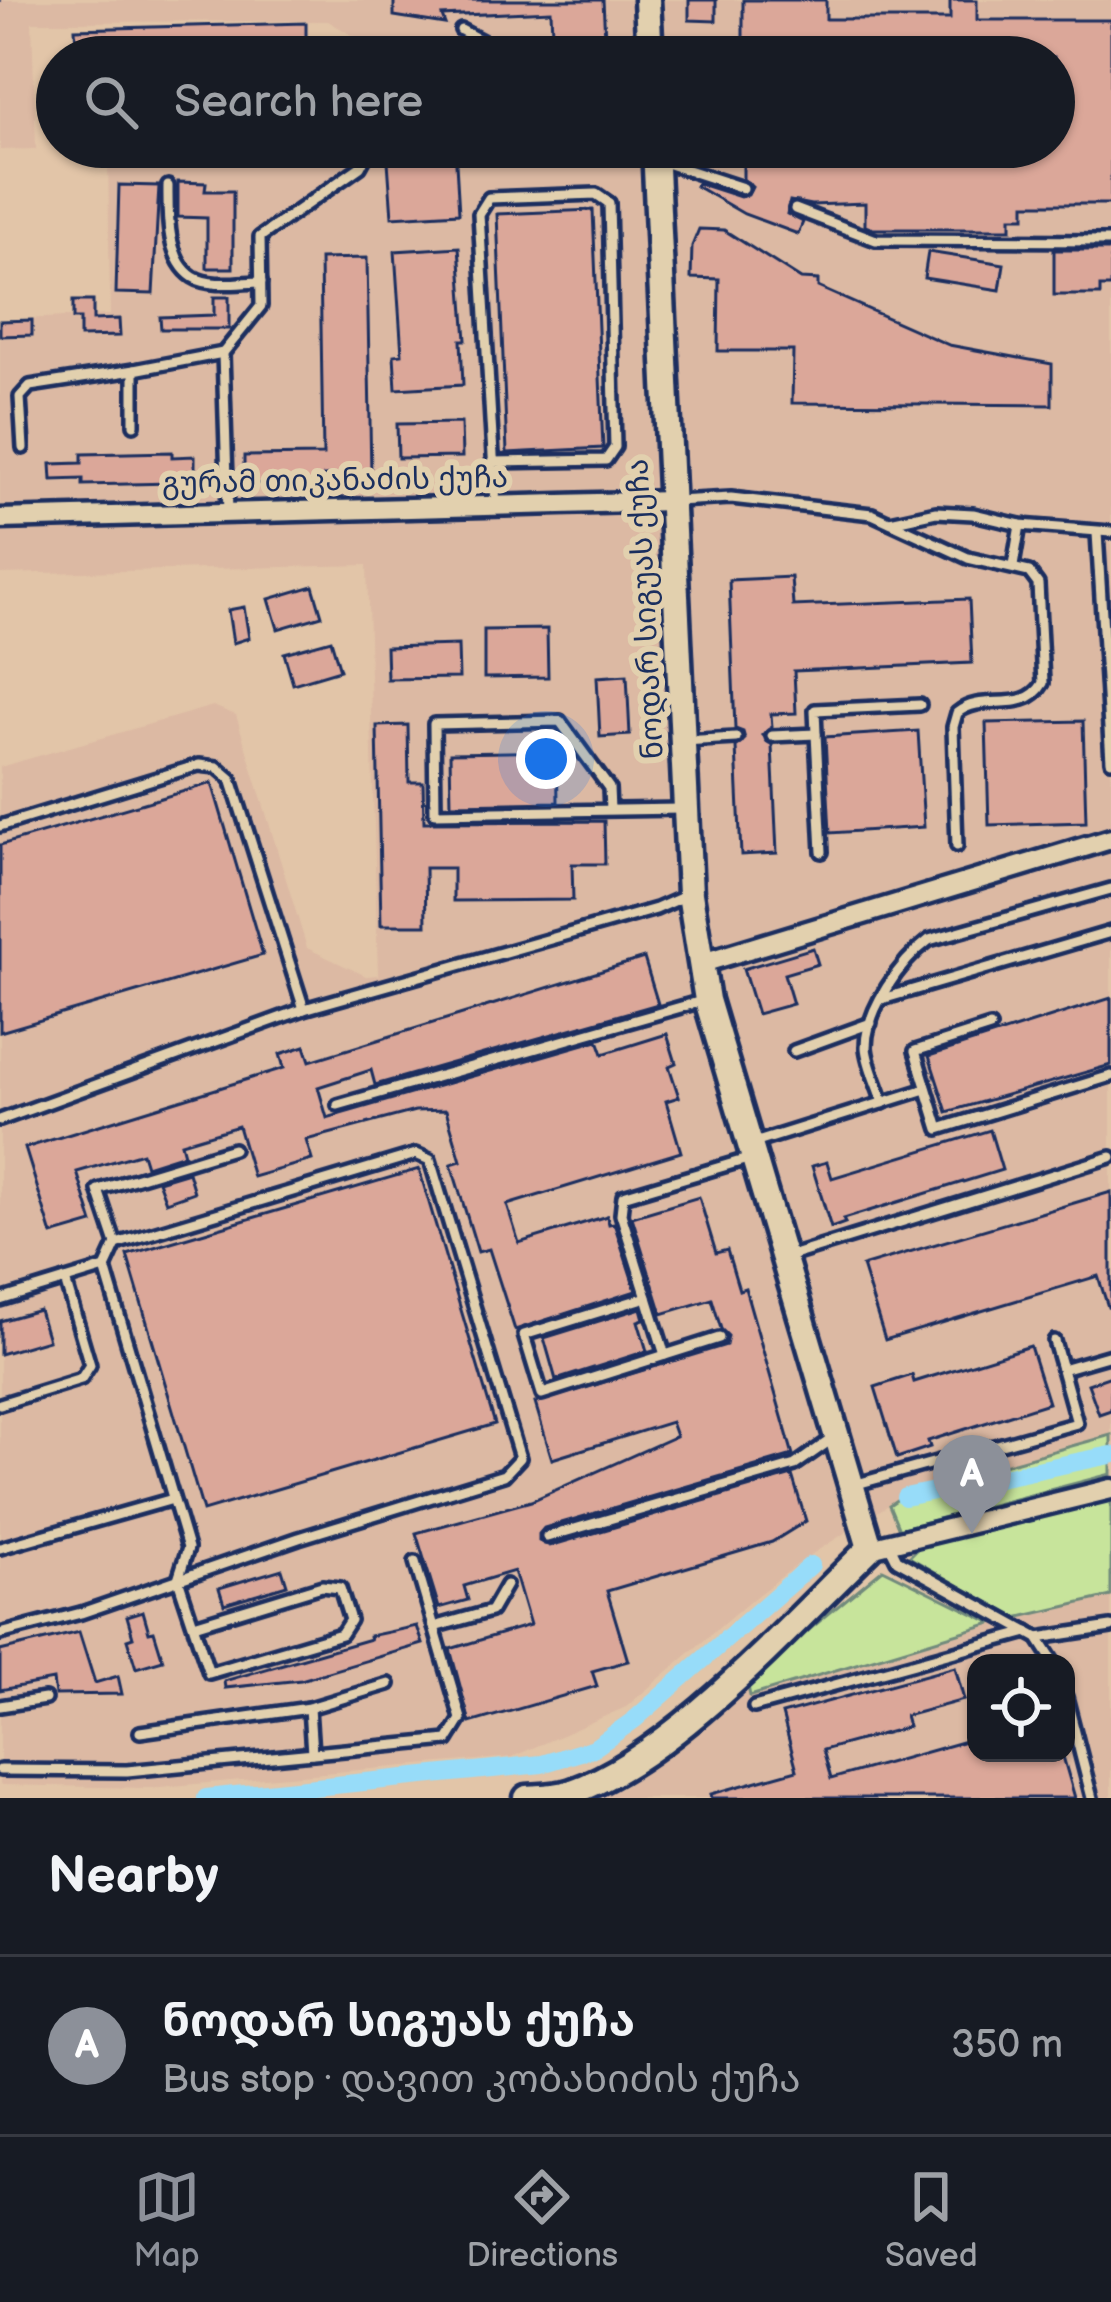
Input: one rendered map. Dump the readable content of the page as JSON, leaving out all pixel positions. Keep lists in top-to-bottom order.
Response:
{
  "streets": {
    "street": ["გურამ თიკანაძის ქუჩა", "ნოდარ სიგუას ქუჩა"]
  },
  "crossings": [
    ["გურამ თიკანაძის ქუჩა", "ნოდარ სიგუას ქუჩა"]
  ],
  "page": {
    "search": "Search here",
    "pins": "A",
    "heading": "Nearby",
    "list": [
      {
        "mark": "A",
        "name": "ნოდარ სიგუას ქუჩა",
        "note": "Bus stop · დავით კობახიძის ქუჩა",
        "value": "350 m"
      }
    ],
    "nav": ["Map", "Directions", "Saved"]
  }
}
